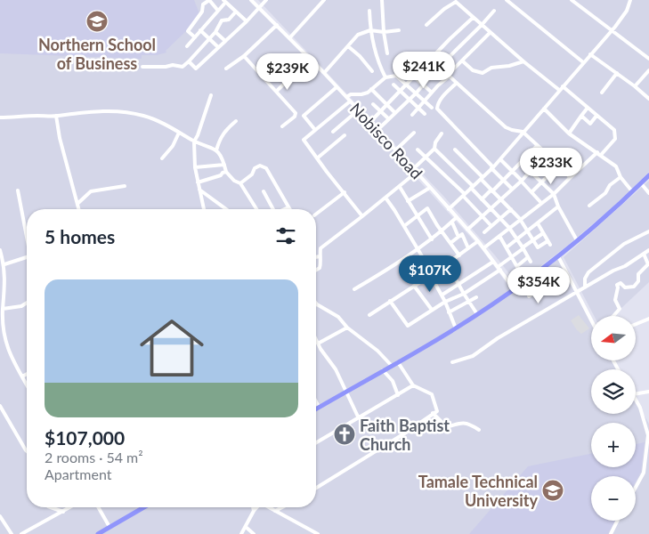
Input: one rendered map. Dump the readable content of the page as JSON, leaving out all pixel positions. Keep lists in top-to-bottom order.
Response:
{
  "streets": {
    "street": ["Nobisco Road"]
  },
  "places": {
    "school or university": ["Northern School of Business", "Tamale Technical University"],
    "church": ["Faith Baptist Church"]
  },
  "north": "left",
  "page": {
    "price": [
      "$241K",
      "$239K",
      "$233K",
      "$107K",
      "$354K"
    ],
    "heading": "5 homes",
    "list": [
      {
        "name": "$107,000",
        "note": "2 rooms · 54 m² · Apartment"
      }
    ],
    "map_buttons": ["+", "−"]
  }
}
